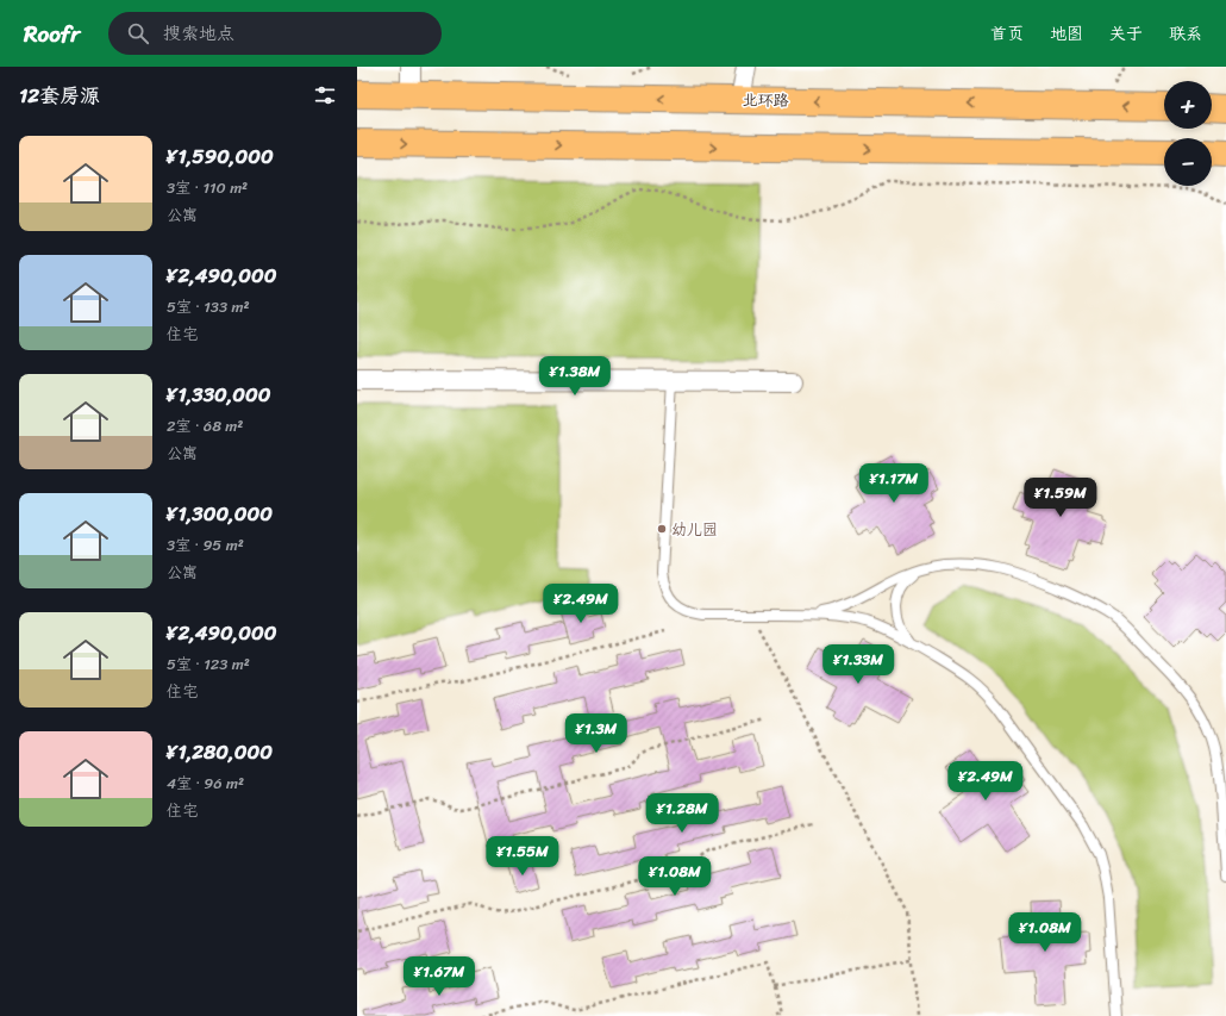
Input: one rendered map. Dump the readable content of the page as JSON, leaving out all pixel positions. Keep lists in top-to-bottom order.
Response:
{
  "streets": {
    "main road": ["北环路"]
  },
  "places": ["幼儿园"],
  "page": {
    "header": "Roofr",
    "search": "搜索地点",
    "nav": [
      "首页",
      "地图",
      "关于",
      "联系"
    ],
    "heading": "12套房源",
    "map_buttons": ["+", "−"],
    "list": [
      {
        "name": "¥1,590,000",
        "note": "3室 · 110 m² · 公寓"
      },
      {
        "name": "¥2,490,000",
        "note": "5室 · 133 m² · 住宅"
      },
      {
        "name": "¥1,330,000",
        "note": "2室 · 68 m² · 公寓"
      },
      {
        "name": "¥1,300,000",
        "note": "3室 · 95 m² · 公寓"
      },
      {
        "name": "¥2,490,000",
        "note": "5室 · 123 m² · 住宅"
      },
      {
        "name": "¥1,280,000",
        "note": "4室 · 96 m² · 住宅"
      }
    ],
    "price": [
      "¥1.38M",
      "¥1.17M",
      "¥1.59M",
      "¥2.49M",
      "¥1.33M",
      "¥1.3M",
      "¥2.49M",
      "¥1.28M",
      "¥1.55M",
      "¥1.08M",
      "¥1.08M",
      "¥1.67M"
    ]
  }
}
